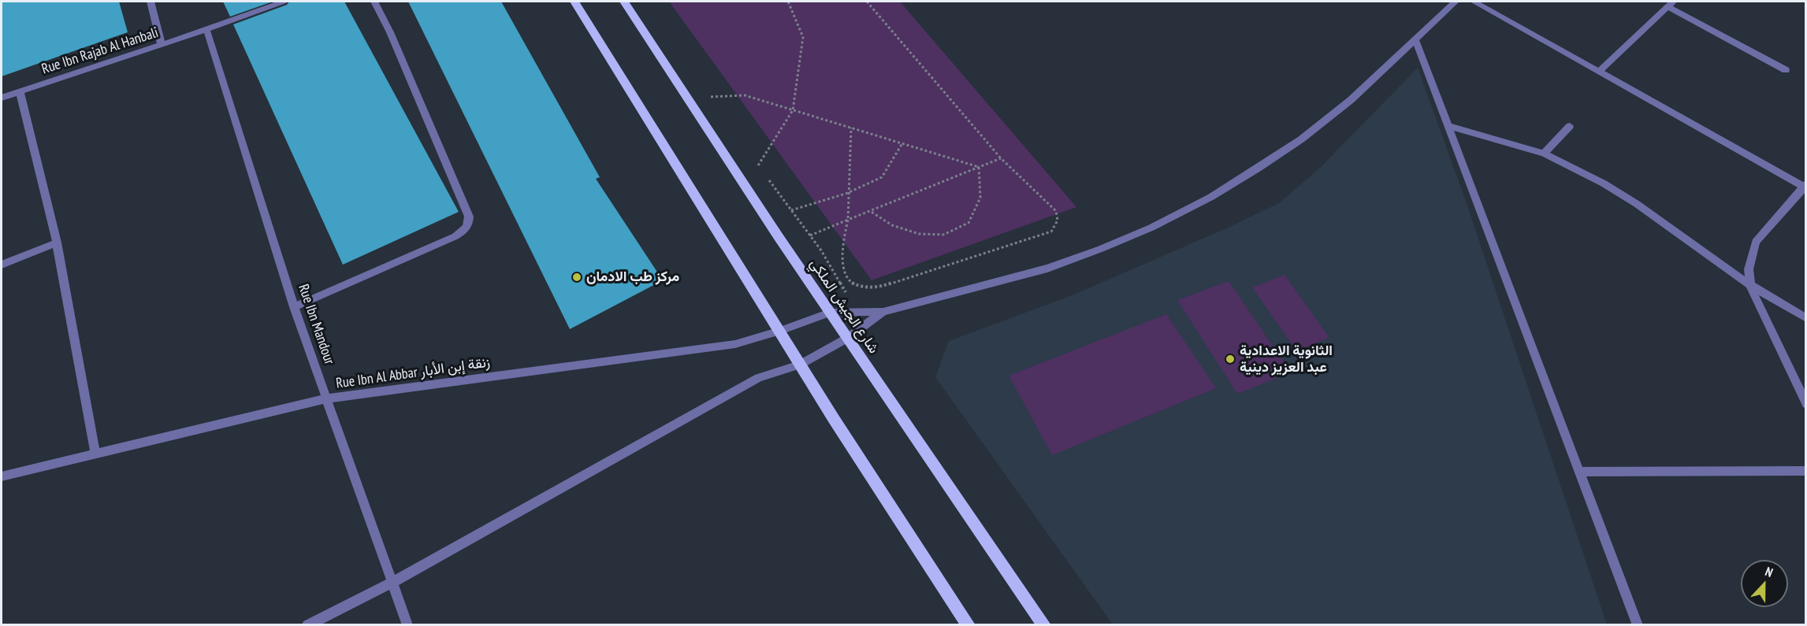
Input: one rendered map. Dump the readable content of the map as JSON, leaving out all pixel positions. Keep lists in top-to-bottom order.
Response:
{
  "streets": {
    "main road": ["شارع الجيش الملكي"],
    "street": ["Rue Ibn Rajab Al Hanbali", "Rue Ibn Mandour", "Rue Ibn Al Abbar زنقة إبن الأبار"]
  },
  "crossings": [
    ["Rue Ibn Rajab Al Hanbali", "Rue Ibn Mandour"],
    ["شارع الجيش الملكي", "Rue Ibn Al Abbar زنقة إبن الأبار"],
    ["Rue Ibn Mandour", "Rue Ibn Al Abbar زنقة إبن الأبار"]
  ],
  "places": ["مركز طب الادمان", "الثانوية الاعدادية عبد العزيز دينية"],
  "north": "top"
}
